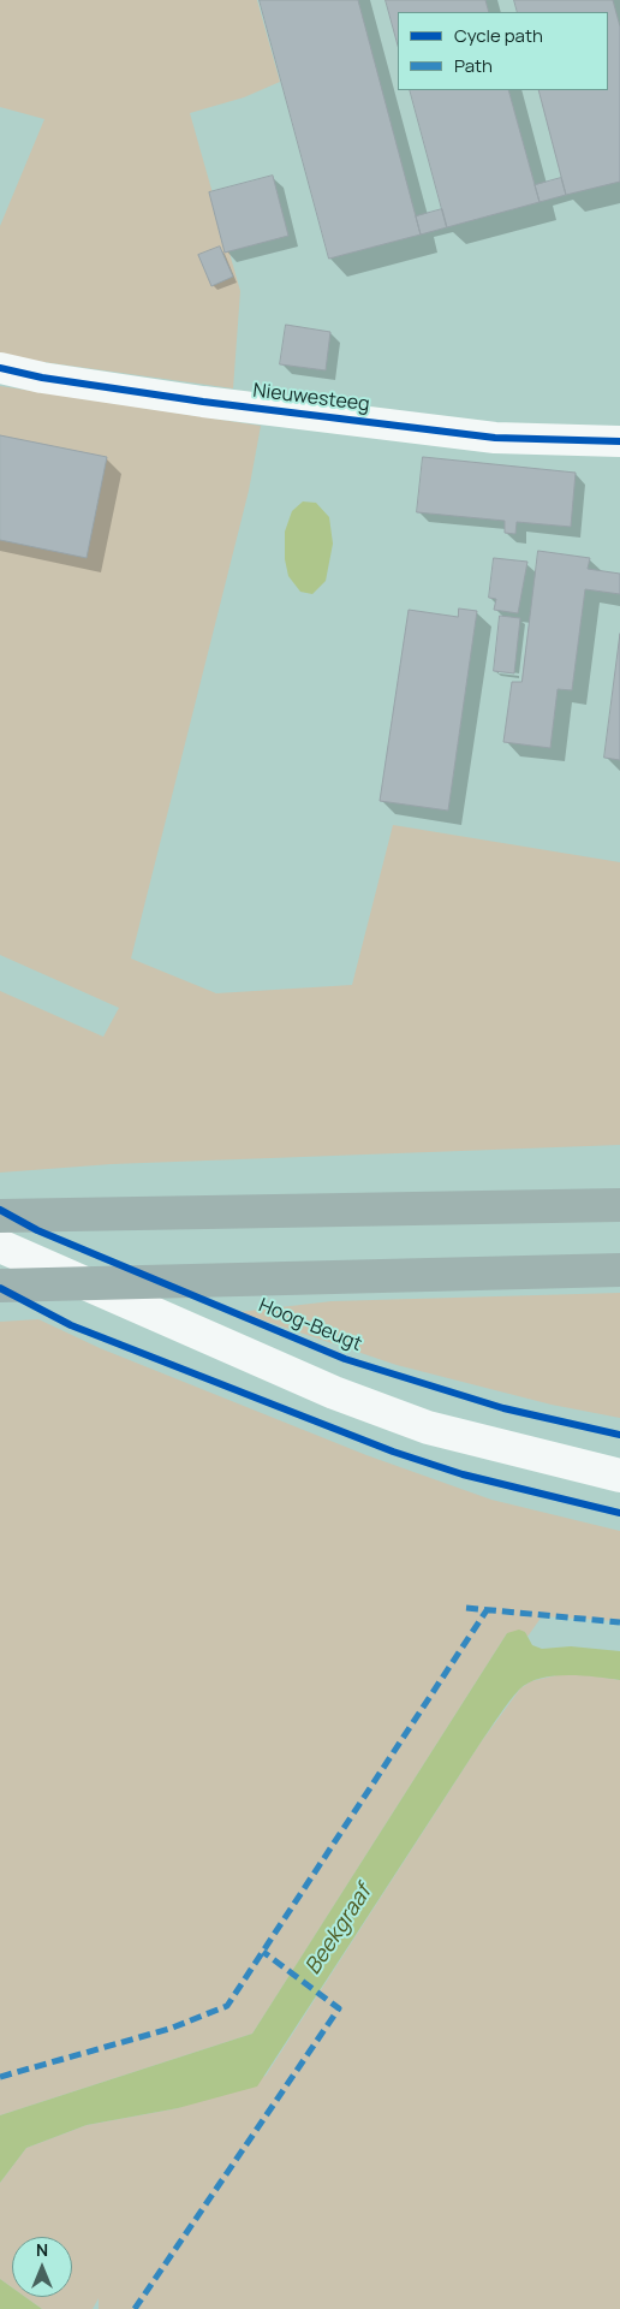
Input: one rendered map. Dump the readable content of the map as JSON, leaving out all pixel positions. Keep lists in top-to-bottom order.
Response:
{
  "streets": {
    "street": ["Nieuwesteeg"],
    "cycle path": ["Hoog-Beugt"]
  },
  "water": ["Beekgraaf"],
  "legend": ["Cycle path", "Path"],
  "north": "top"
}
